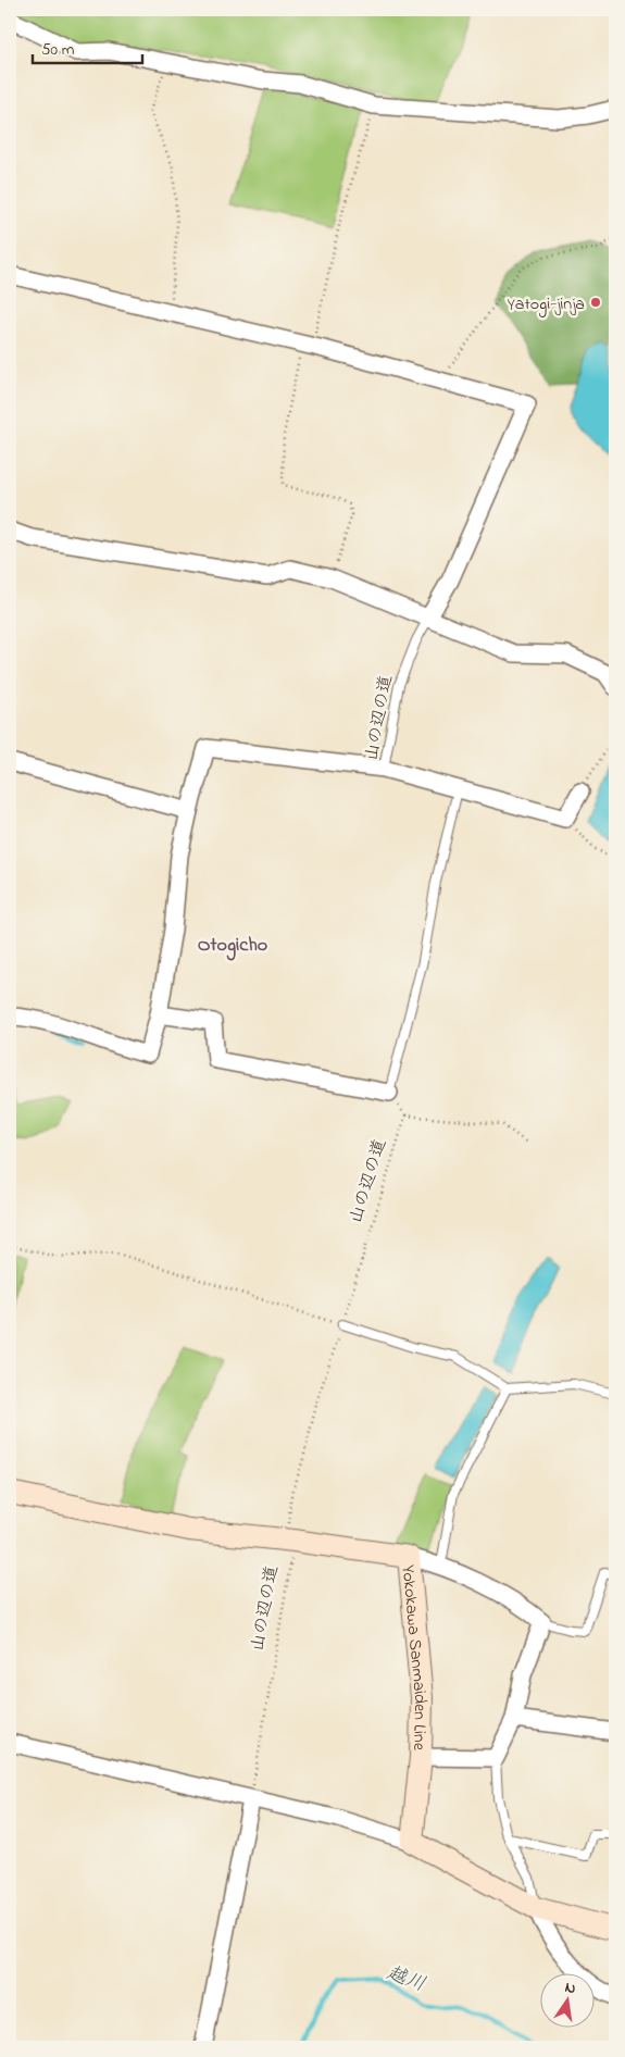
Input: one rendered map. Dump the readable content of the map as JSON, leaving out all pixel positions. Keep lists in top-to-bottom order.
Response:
{
  "streets": {
    "main road": ["Yokokawa Sanmaiden Line"],
    "street": ["山の辺の道"]
  },
  "crossings": [
    ["山の辺の道", "Yokokawa Sanmaiden Line"]
  ],
  "districts": ["Otogicho"],
  "water": ["越川"],
  "places": ["Yatogi-jinja"],
  "scale_bar": "50 m",
  "north": "top"
}
